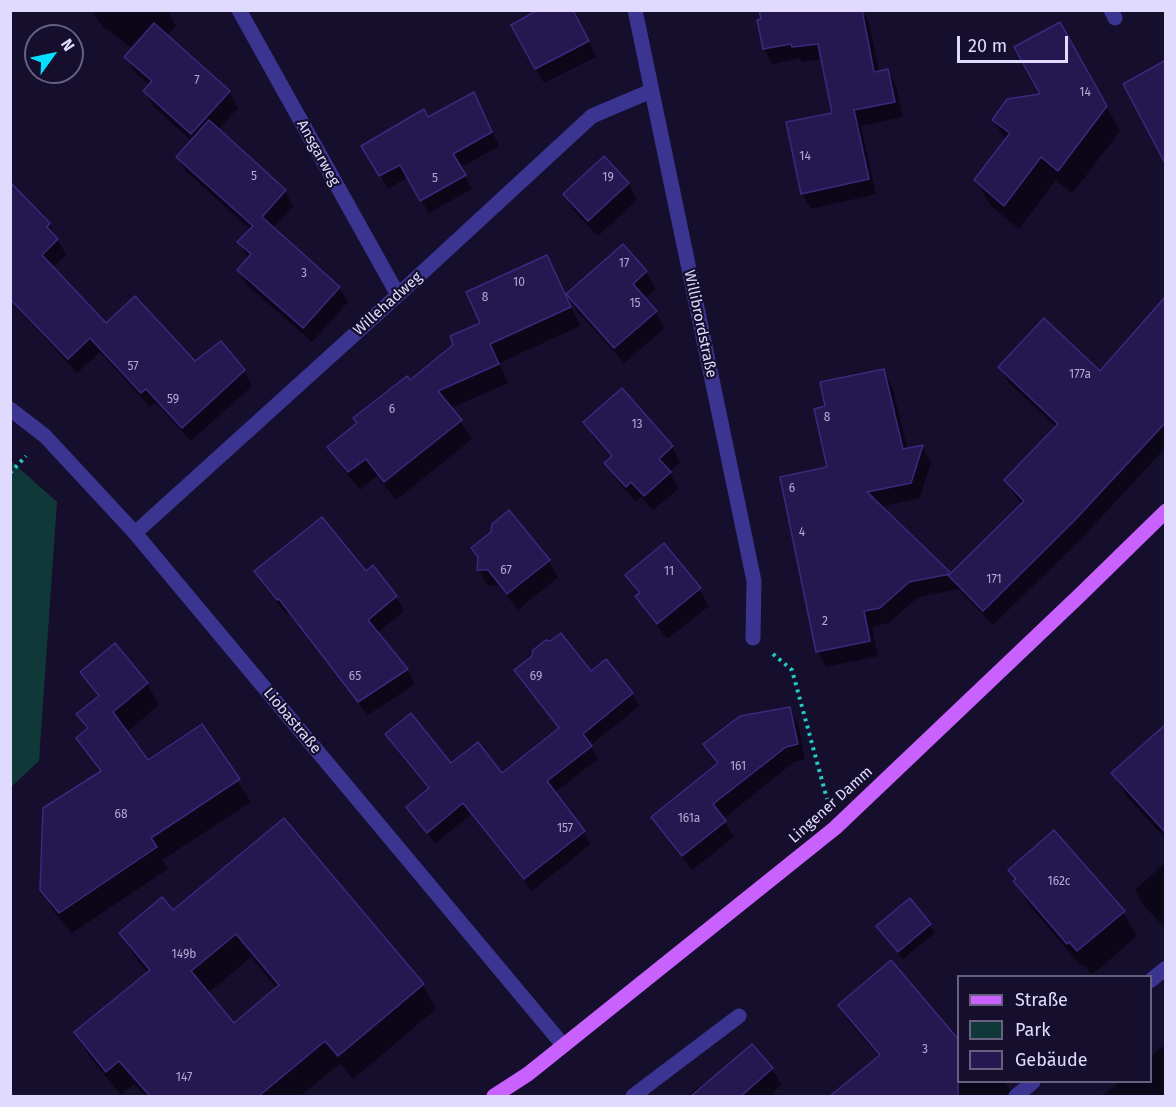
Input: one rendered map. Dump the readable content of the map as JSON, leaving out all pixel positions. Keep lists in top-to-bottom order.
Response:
{
  "streets": {
    "main road": ["Lingener Damm"],
    "street": [
      "Ansgarweg",
      "Willehadweg",
      "Willibrordstraße",
      "Liobastraße"
    ]
  },
  "crossings": [
    ["Ansgarweg", "Willehadweg"],
    ["Willehadweg", "Willibrordstraße"],
    ["Willehadweg", "Liobastraße"],
    ["Liobastraße", "Lingener Damm"]
  ],
  "house_numbers": [
    "7",
    "14",
    "14",
    "5",
    "19",
    "5",
    "17",
    "3",
    "10",
    "8",
    "15",
    "57",
    "177a",
    "59",
    "6",
    "8",
    "13",
    "6",
    "4",
    "67",
    "11",
    "171",
    "2",
    "65",
    "69",
    "161",
    "68",
    "161a",
    "157",
    "162c",
    "149b",
    "3",
    "147"
  ],
  "legend": ["Straße", "Park", "Gebäude"],
  "scale_bar": "20 m",
  "north": "top right"
}
